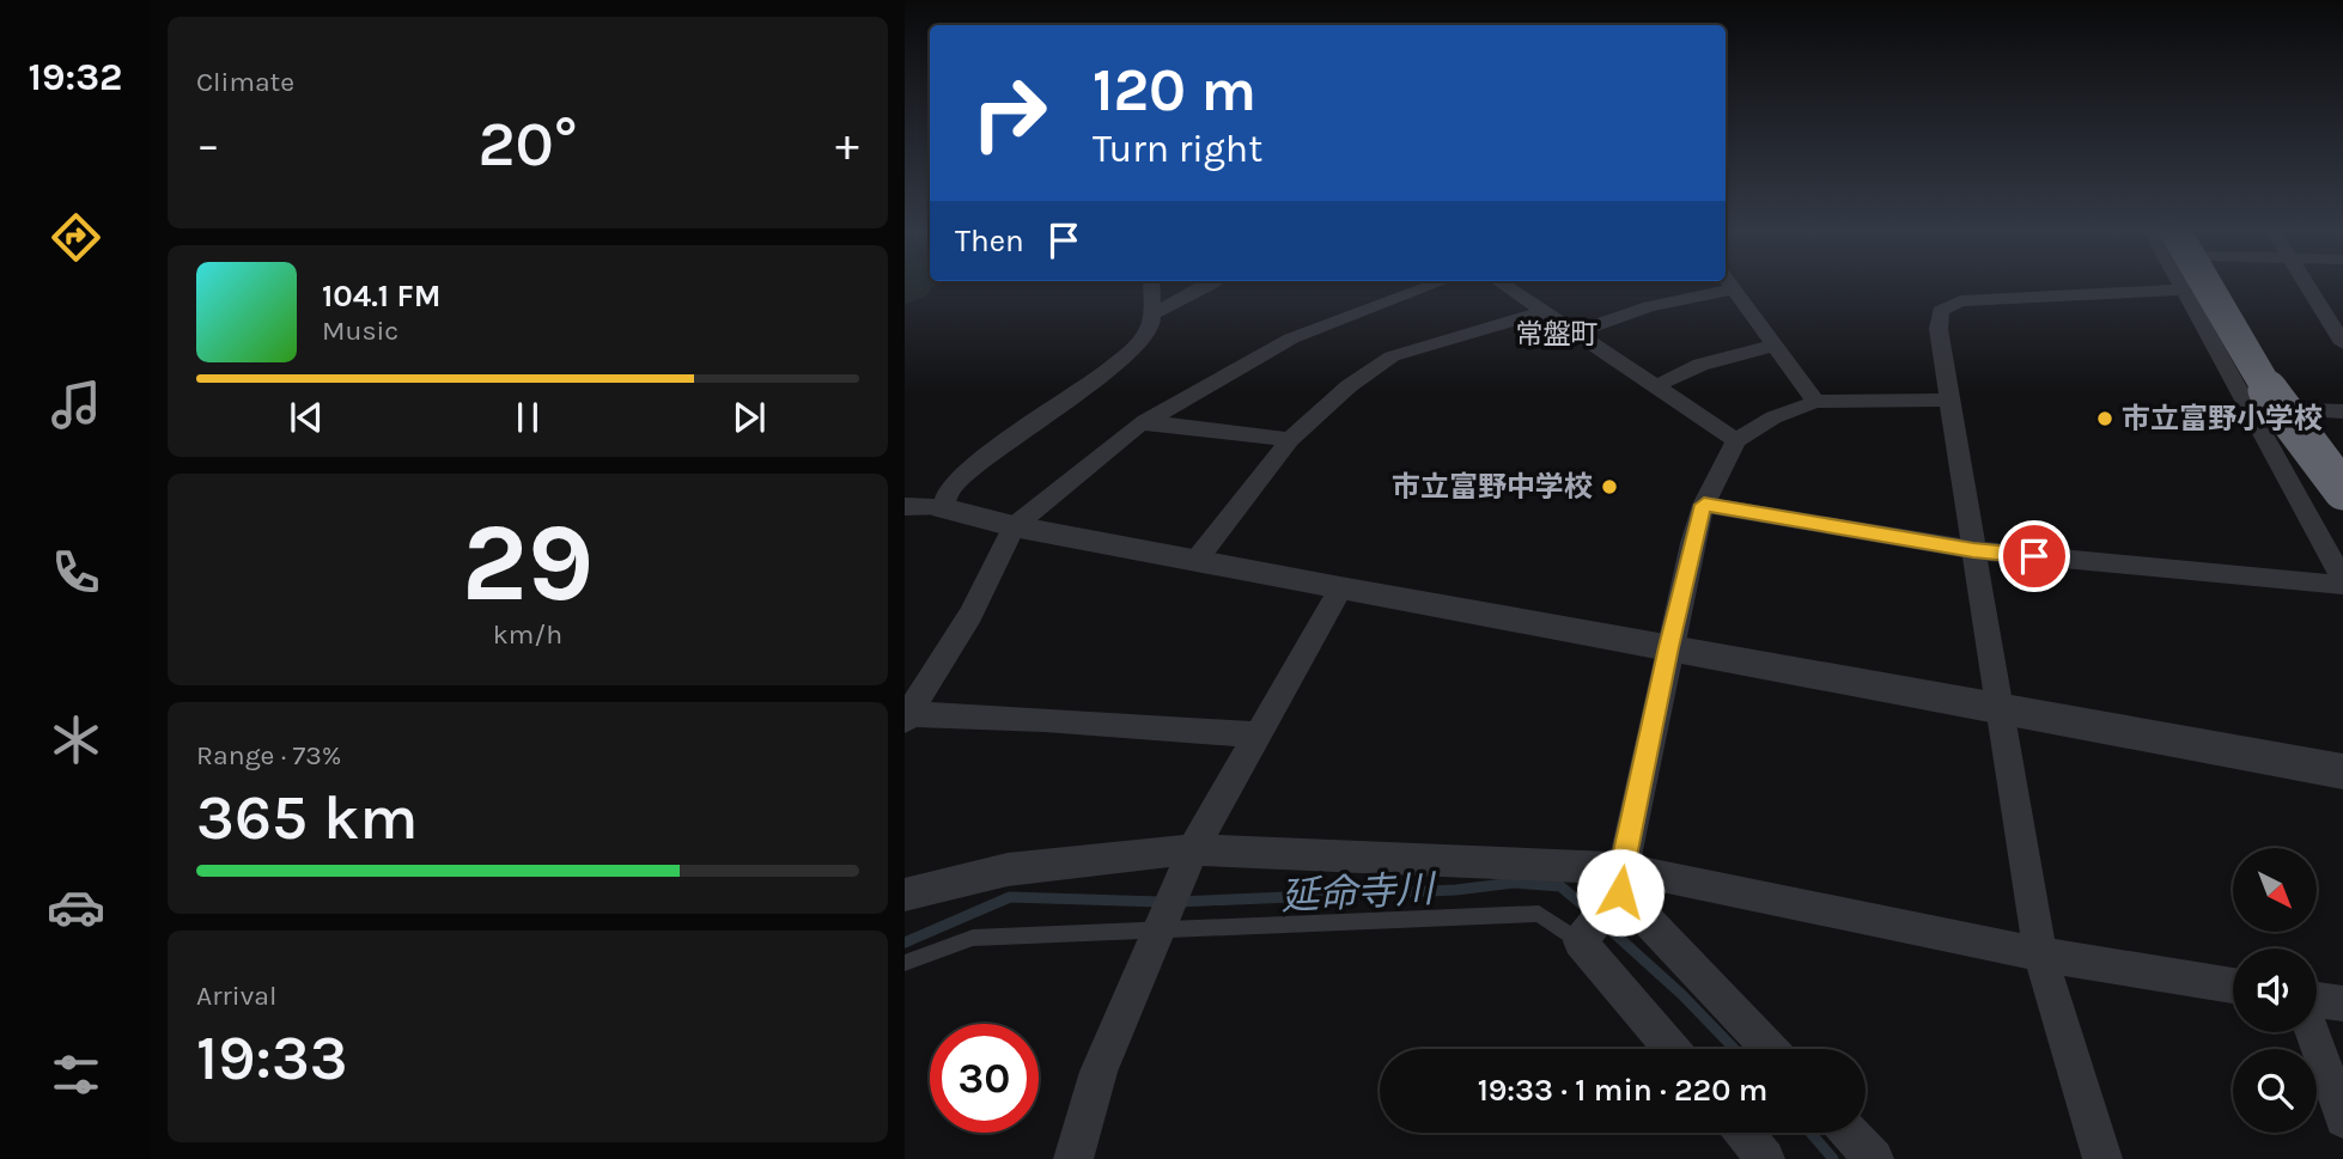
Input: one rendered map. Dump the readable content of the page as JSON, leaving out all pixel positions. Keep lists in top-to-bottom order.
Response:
{
  "districts": ["常盤町"],
  "water": ["延命寺川"],
  "places": ["市立富野小学校", "市立富野中学校"],
  "north": "bottom right",
  "page": {
    "tabs": "19:32",
    "tile": [
      "Climate",
      ["29", "km/h"],
      ["Range · 73%", "365 km"],
      ["Arrival", "19:33"]
    ],
    "turn": ["120 m", "Turn right"],
    "heat": ["−", "20°", "+"],
    "then": "Then",
    "song": ["104.1 FM", "Music"],
    "limit": "30",
    "trip": "19:33 · 1 min · 220 m"
  }
}
